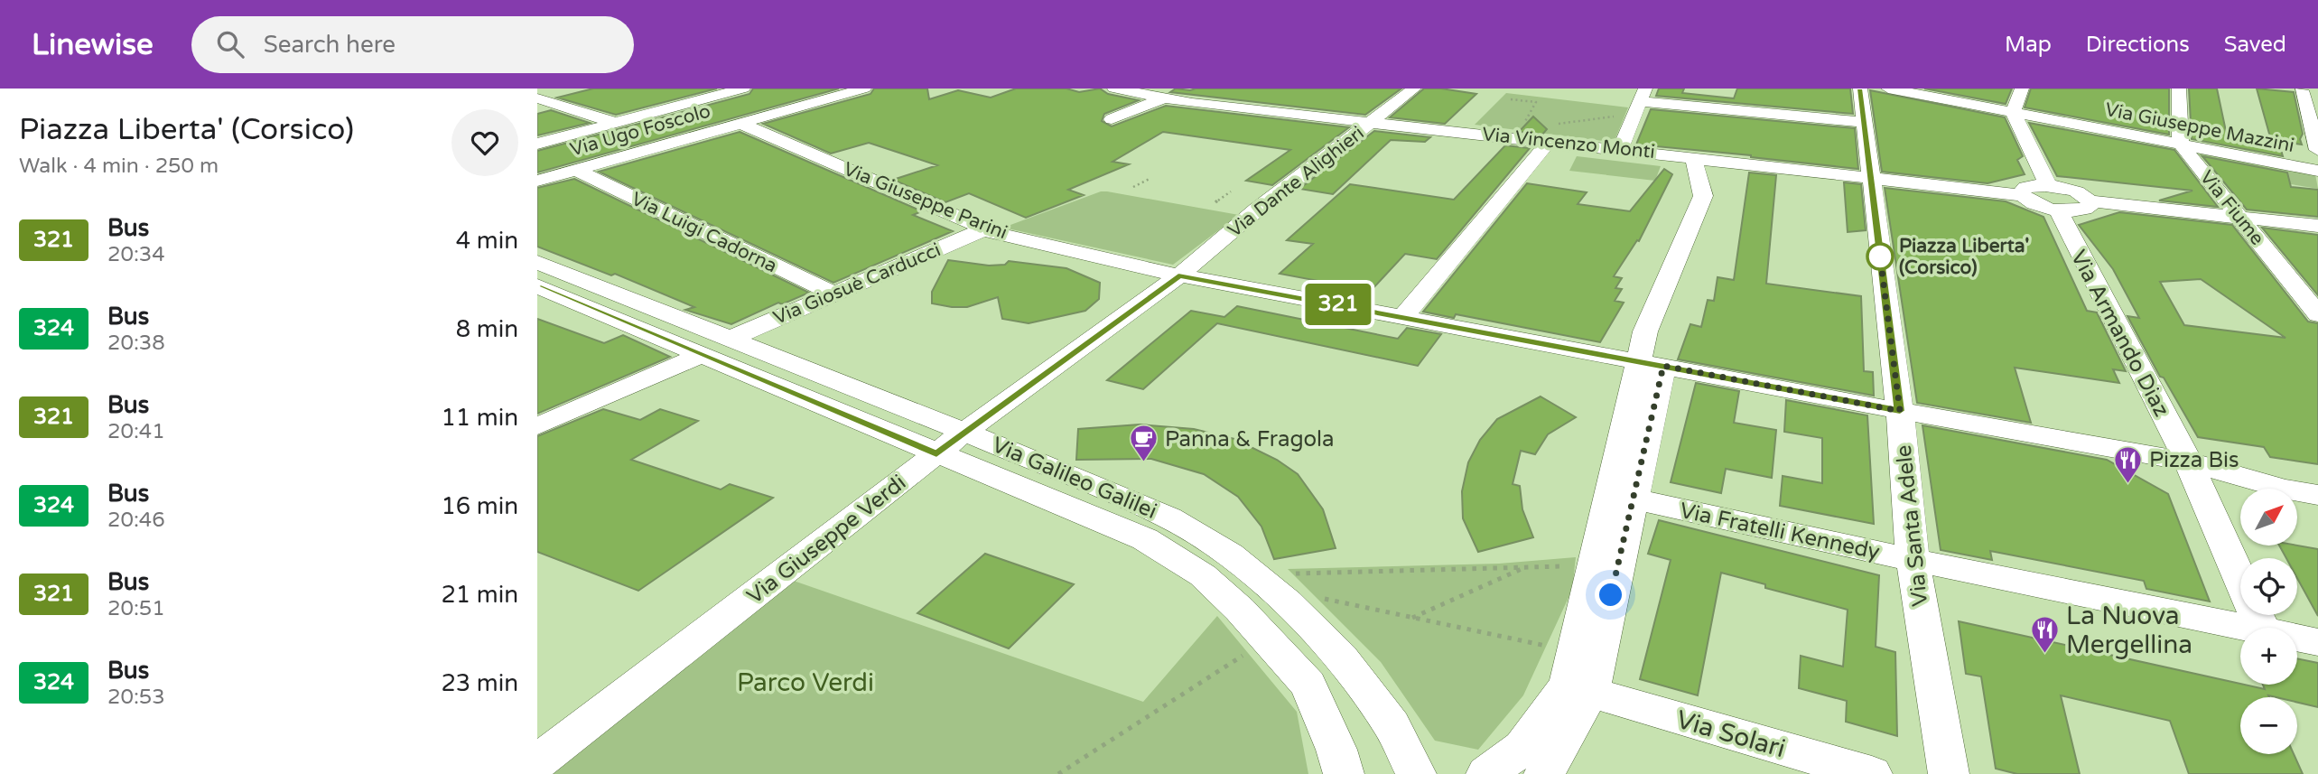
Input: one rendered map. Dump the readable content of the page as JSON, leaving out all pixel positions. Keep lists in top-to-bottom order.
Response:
{
  "streets": {
    "street": [
      "Via Giuseppe Mazzini",
      "Via Ugo Foscolo",
      "Via Vincenzo Monti",
      "Via Dante Alighieri",
      "Via Giuseppe Parini",
      "Via Fiume",
      "Via Luigi Cadorna",
      "Via Giosuè Carducci",
      "Via Armando Diaz",
      "Via Galileo Galilei",
      "Via Santa Adele",
      "Via Fratelli Kennedy",
      "Via Giuseppe Verdi",
      "Via Solari"
    ]
  },
  "crossings": [
    ["Via Giuseppe Mazzini", "Via Fiume"],
    ["Via Ugo Foscolo", "Via Giuseppe Parini"],
    ["Via Ugo Foscolo", "Via Luigi Cadorna"],
    ["Via Vincenzo Monti", "Via Dante Alighieri"],
    ["Via Vincenzo Monti", "Via Santa Adele"],
    ["Via Dante Alighieri", "Via Giuseppe Parini"],
    ["Via Dante Alighieri", "Via Giuseppe Verdi"],
    ["Via Giuseppe Parini", "Via Giosuè Carducci"],
    ["Via Giuseppe Parini", "Via Armando Diaz"],
    ["Via Giuseppe Parini", "Via Santa Adele"],
    ["Via Giuseppe Parini", "Via Giuseppe Verdi"],
    ["Via Luigi Cadorna", "Via Giosuè Carducci"],
    ["Via Giosuè Carducci", "Via Galileo Galilei"],
    ["Via Galileo Galilei", "Via Giuseppe Verdi"],
    ["Via Santa Adele", "Via Fratelli Kennedy"]
  ],
  "parks": ["Parco Verdi"],
  "places": {
    "other": ["Piazza Liberta' (Corsico)"],
    "cafe": ["Panna & Fragola"],
    "restaurant": ["Pizza Bis", "La Nuova Mergellina"]
  },
  "lines": ["bus line 321"],
  "north": "top right",
  "page": {
    "header": "Linewise",
    "search": "Search here",
    "nav": ["Map", "Directions", "Saved"],
    "heading": ["Piazza Liberta' (Corsico)", "Walk · 4 min · 250 m"],
    "on_map": "321",
    "list": [
      {
        "mark": "321",
        "name": "Bus",
        "note": "20:34",
        "value": "4 min"
      },
      {
        "mark": "324",
        "name": "Bus",
        "note": "20:38",
        "value": "8 min"
      },
      {
        "mark": "321",
        "name": "Bus",
        "note": "20:41",
        "value": "11 min"
      },
      {
        "mark": "324",
        "name": "Bus",
        "note": "20:46",
        "value": "16 min"
      },
      {
        "mark": "321",
        "name": "Bus",
        "note": "20:51",
        "value": "21 min"
      },
      {
        "mark": "324",
        "name": "Bus",
        "note": "20:53",
        "value": "23 min"
      }
    ],
    "map_buttons": ["+", "−"]
  }
}
